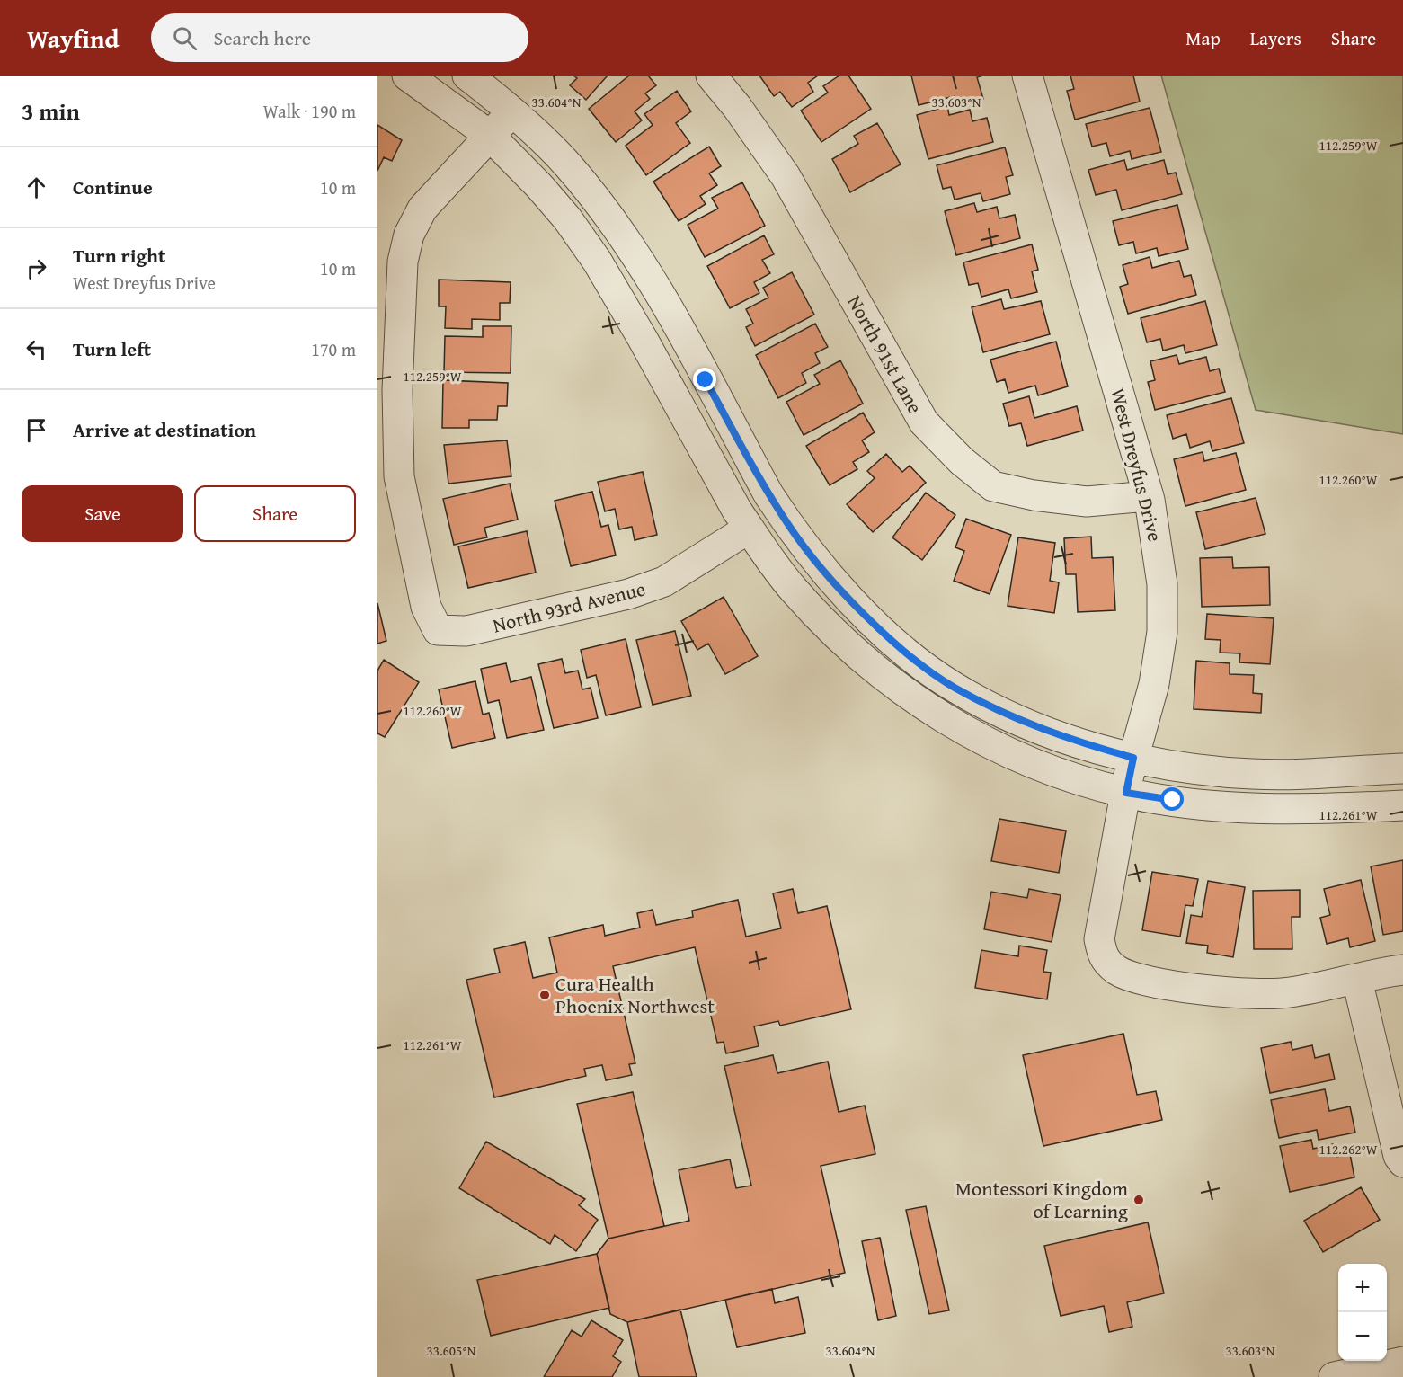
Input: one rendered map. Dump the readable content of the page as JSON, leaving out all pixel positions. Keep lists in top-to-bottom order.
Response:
{
  "streets": {
    "street": ["North 91st Lane", "West Dreyfus Drive", "North 93rd Avenue"]
  },
  "crossings": [
    ["North 91st Lane", "West Dreyfus Drive"]
  ],
  "places": ["Cura Health Phoenix Northwest", "Montessori Kingdom of Learning"],
  "page": {
    "header": "Wayfind",
    "search": "Search here",
    "nav": ["Map", "Layers", "Share"],
    "heading": ["3 min", "Walk · 190 m"],
    "list": [
      ["Continue", "10 m"],
      ["Turn right", "West Dreyfus Drive", "10 m"],
      ["Turn left", "170 m"],
      "Arrive at destination"
    ],
    "buttons": ["Save", "Share"],
    "map_buttons": ["+", "−"]
  },
  "coordinates": [
    "33.604°N",
    "33.603°N",
    "112.259°W",
    "112.260°W",
    "112.261°W",
    "112.262°W",
    "33.605°N"
  ]
}
